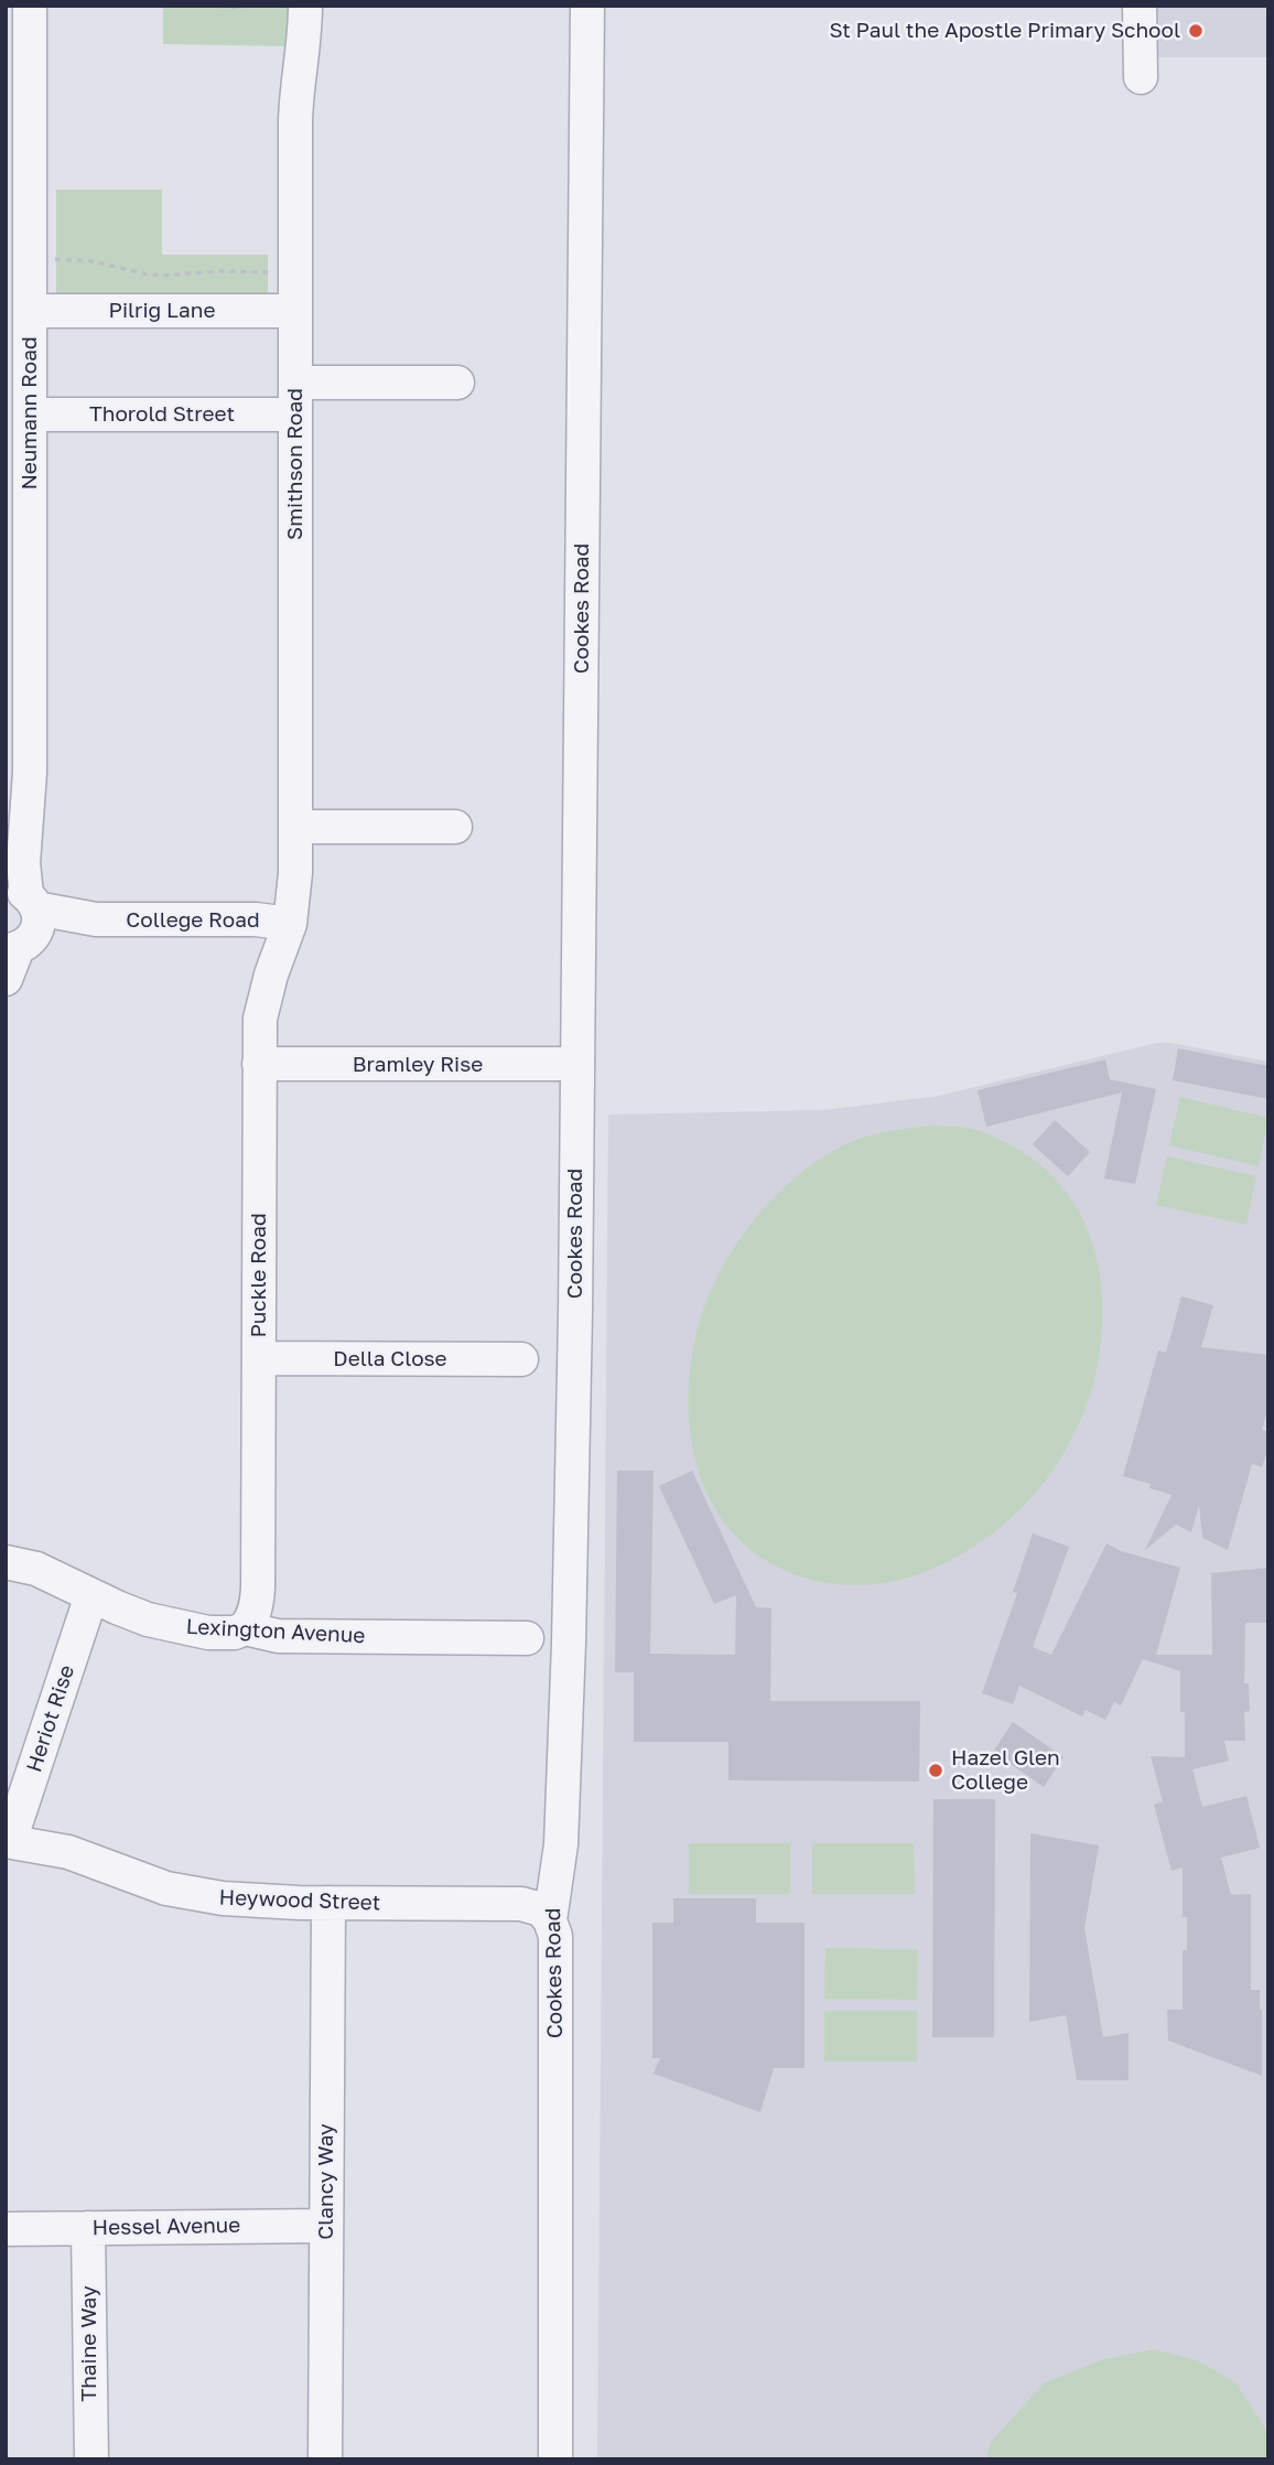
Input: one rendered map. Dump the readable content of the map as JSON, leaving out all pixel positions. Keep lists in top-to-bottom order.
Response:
{
  "streets": {
    "street": [
      "Pilrig Lane",
      "Neumann Road",
      "Thorold Street",
      "Smithson Road",
      "Cookes Road",
      "College Road",
      "Bramley Rise",
      "Puckle Road",
      "Della Close",
      "Lexington Avenue",
      "Heriot Rise",
      "Heywood Street",
      "Clancy Way",
      "Hessel Avenue",
      "Thaine Way"
    ]
  },
  "crossings": [
    ["Pilrig Lane", "Neumann Road"],
    ["Pilrig Lane", "Smithson Road"],
    ["Neumann Road", "Thorold Street"],
    ["Neumann Road", "College Road"],
    ["Thorold Street", "Smithson Road"],
    ["Smithson Road", "College Road"],
    ["Smithson Road", "Puckle Road"],
    ["Cookes Road", "Bramley Rise"],
    ["Cookes Road", "Heywood Street"],
    ["College Road", "Puckle Road"],
    ["Bramley Rise", "Puckle Road"],
    ["Puckle Road", "Della Close"],
    ["Puckle Road", "Lexington Avenue"],
    ["Lexington Avenue", "Heriot Rise"],
    ["Heriot Rise", "Heywood Street"],
    ["Heywood Street", "Clancy Way"],
    ["Clancy Way", "Hessel Avenue"],
    ["Hessel Avenue", "Thaine Way"]
  ],
  "places": ["St Paul the Apostle Primary School", "Hazel Glen College"]
}
